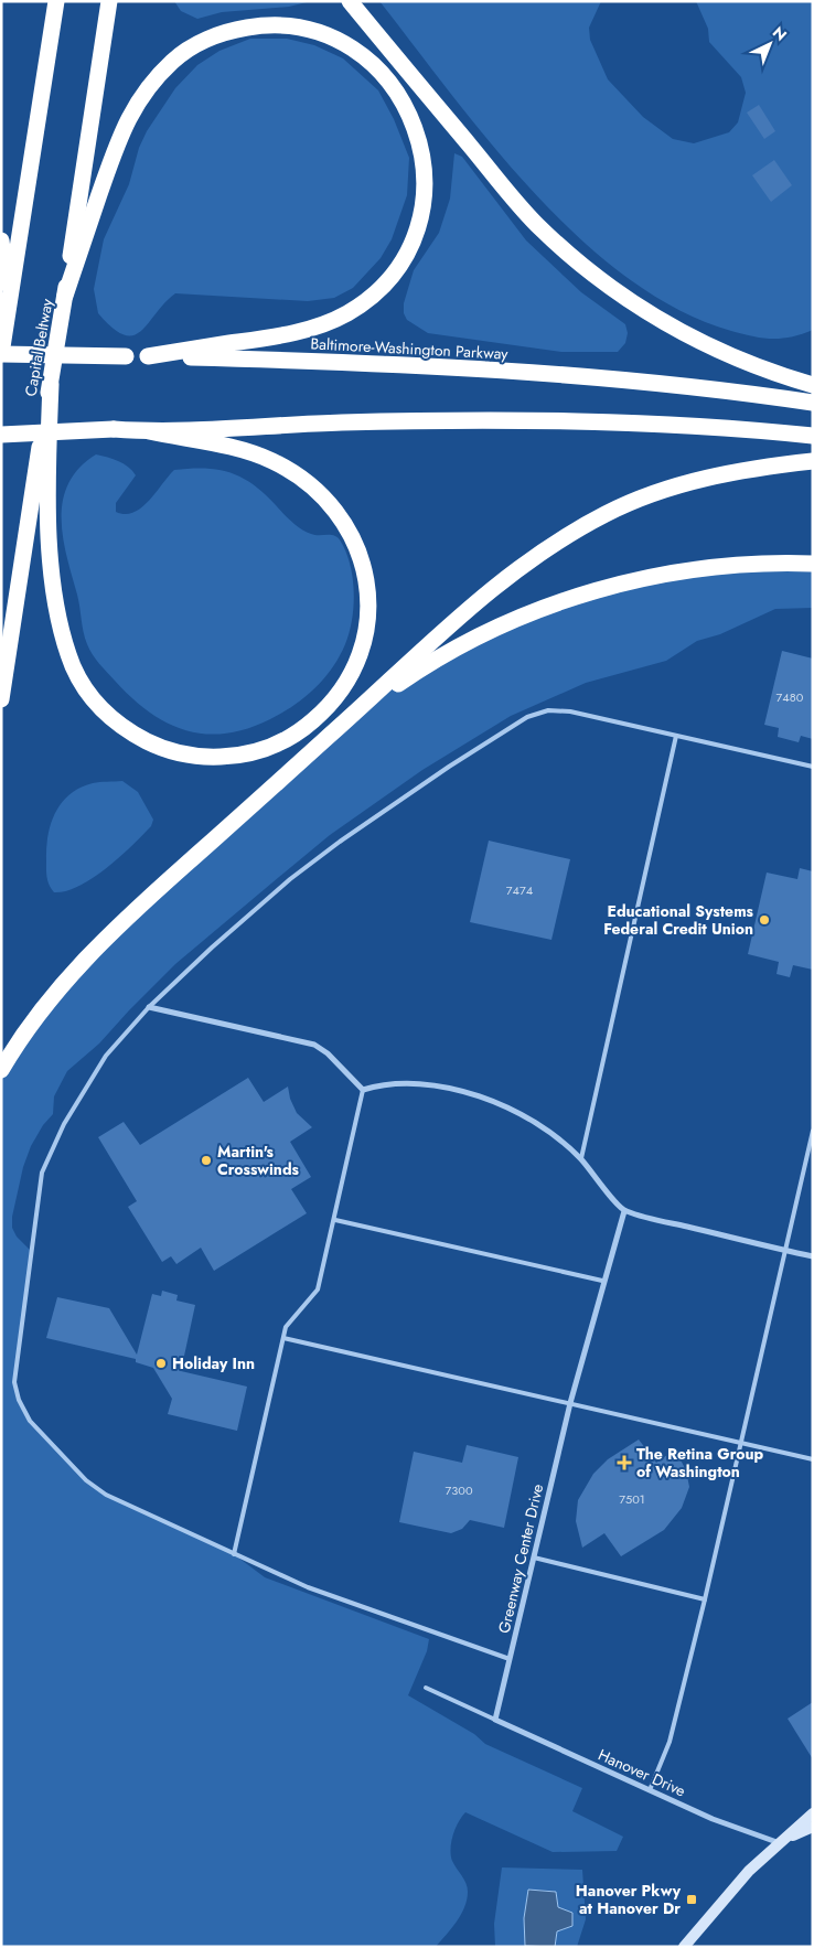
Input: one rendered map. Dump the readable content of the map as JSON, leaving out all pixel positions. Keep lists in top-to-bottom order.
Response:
{
  "streets": {
    "highway": ["Capital Beltway", "Baltimore-Washington Parkway"],
    "street": ["Greenway Center Drive", "Hanover Drive"]
  },
  "crossings": [
    ["Greenway Center Drive", "Hanover Drive"]
  ],
  "places": {
    "other": ["Educational Systems Federal Credit Union", "Martin's Crosswinds", "Holiday Inn"],
    "health": ["The Retina Group of Washington"],
    "transit": ["Hanover Pkwy at Hanover Dr"]
  },
  "house_numbers": [
    "7480",
    "7474",
    "7300",
    "7501"
  ],
  "north": "top right"
}
